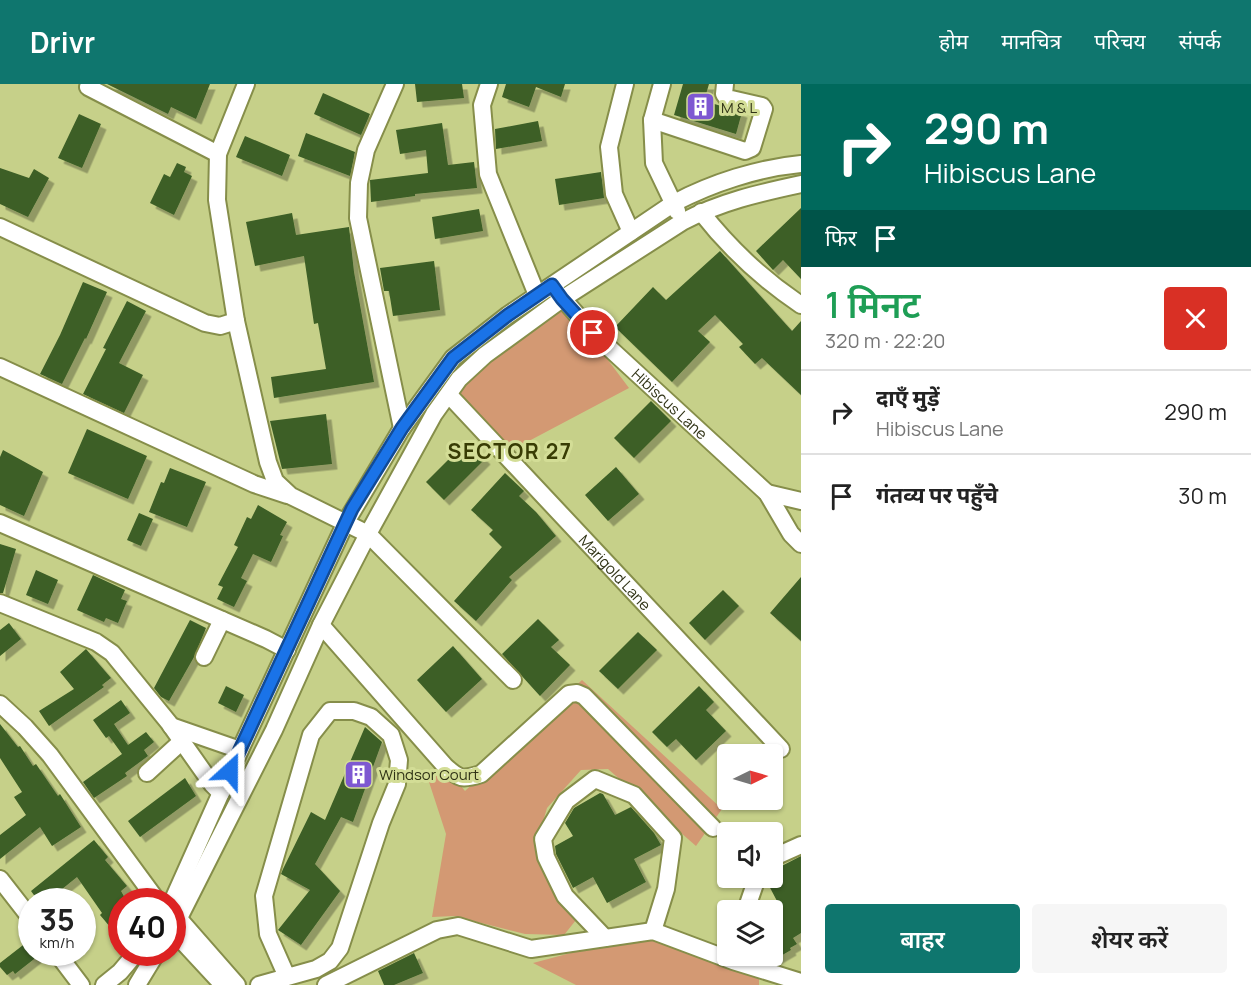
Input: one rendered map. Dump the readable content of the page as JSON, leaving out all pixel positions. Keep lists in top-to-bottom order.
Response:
{
  "streets": {
    "street": ["Hibiscus Lane", "Marigold Lane"]
  },
  "districts": ["SECTOR 27"],
  "places": {
    "building": ["M & L", "Windsor Court"]
  },
  "north": "right",
  "page": {
    "header": "Drivr",
    "nav": [
      "होम",
      "मानचित्र",
      "परिचय",
      "संपर्क"
    ],
    "turn": ["290 m", "Hibiscus Lane"],
    "then": "फिर",
    "heading": ["1 मिनट", "320 m · 22:20"],
    "list": [
      {
        "name": "दाएँ मुड़ें",
        "note": "Hibiscus Lane",
        "value": "290 m"
      },
      {
        "name": "गंतव्य पर पहुँचे",
        "value": "30 m"
      }
    ],
    "speed": "35 km/h",
    "limit": "40",
    "buttons": ["बाहर", "शेयर करें"]
  }
}
